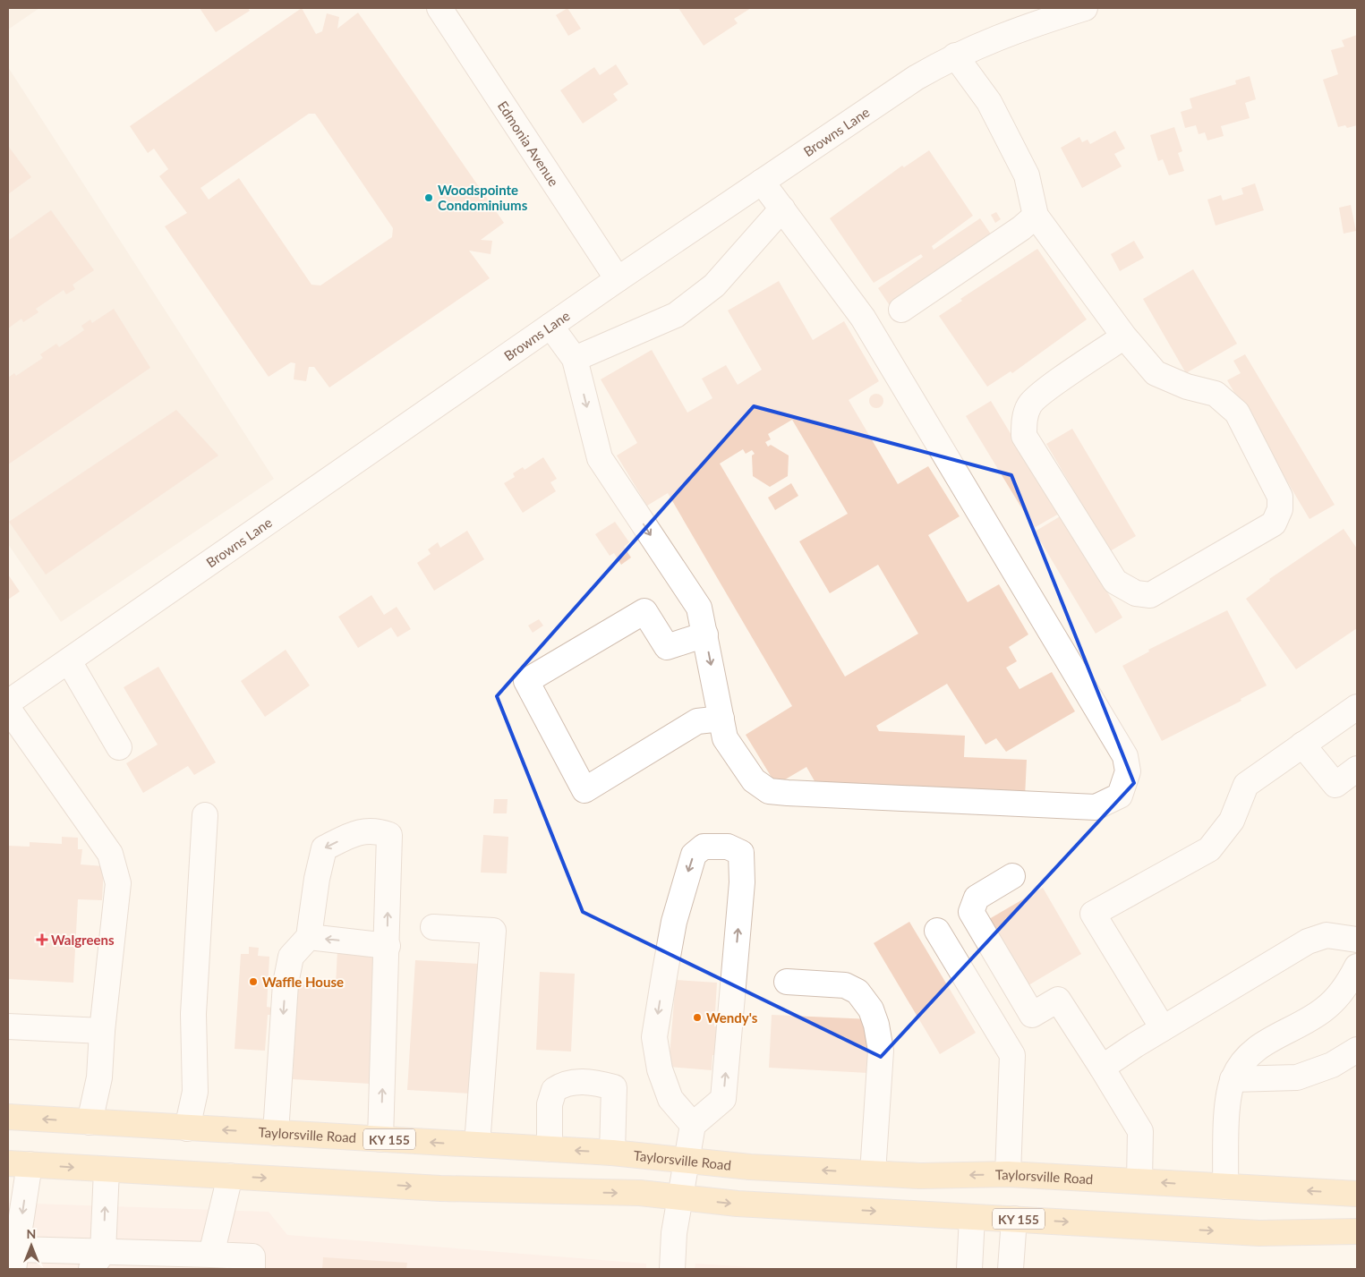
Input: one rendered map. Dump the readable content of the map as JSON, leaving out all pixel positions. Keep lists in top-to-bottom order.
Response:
{
  "streets": {
    "main road": ["Taylorsville Road", "KY 155"],
    "street": ["Browns Lane", "Edmonia Avenue"]
  },
  "crossings": [
    ["Browns Lane", "Edmonia Avenue"]
  ],
  "places": {
    "other": ["Woodspointe Condominiums", "Waffle House", "Wendy's"],
    "health": ["Walgreens"]
  },
  "north": "top"
}
